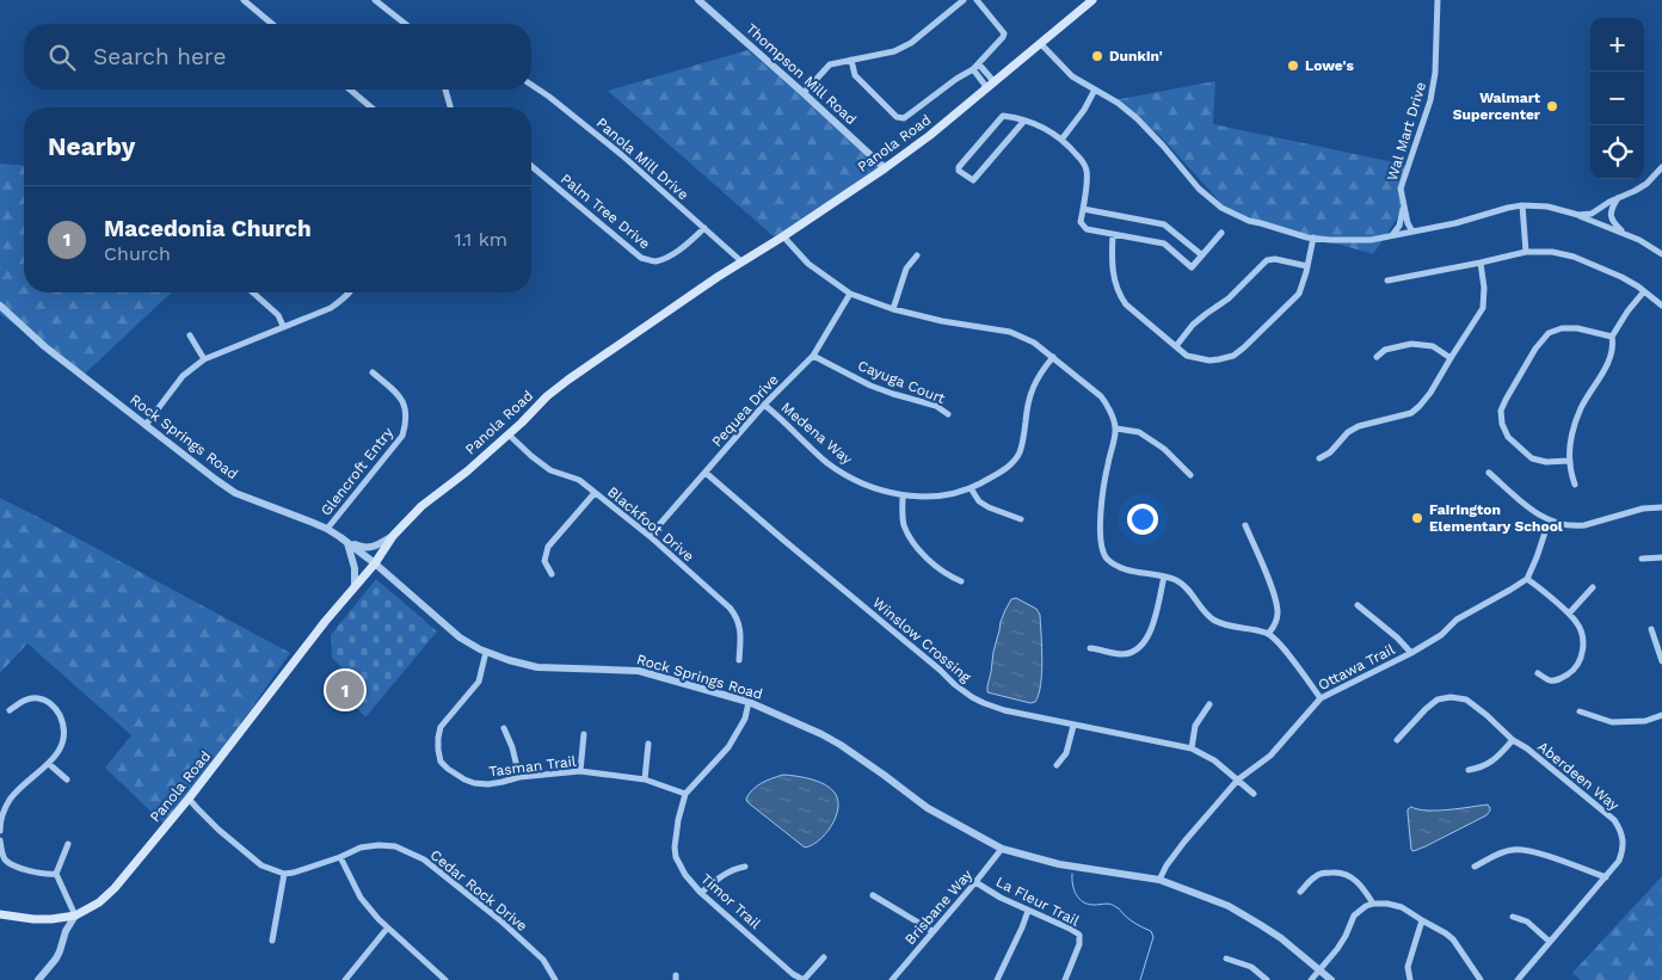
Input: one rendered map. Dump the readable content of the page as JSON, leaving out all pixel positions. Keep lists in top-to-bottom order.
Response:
{
  "streets": {
    "main road": ["Panola Road"],
    "street": [
      "Thompson Mill Road",
      "Wal Mart Drive",
      "Panola Mill Drive",
      "Palm Tree Drive",
      "Cayuga Court",
      "Pequea Drive",
      "Medena Way",
      "Rock Springs Road",
      "Glencroft Entry",
      "Blackfoot Drive",
      "Winslow Crossing",
      "Ottawa Trail",
      "Tasman Trail",
      "Aberdeen Way",
      "Cedar Rock Drive",
      "Timor Trail",
      "La Fleur Trail",
      "Brisbane Way"
    ]
  },
  "crossings": [
    ["Thompson Mill Road", "Panola Road"],
    ["Panola Road", "Panola Mill Drive"],
    ["Panola Road", "Rock Springs Road"],
    ["Panola Road", "Blackfoot Drive"],
    ["Panola Mill Drive", "Palm Tree Drive"],
    ["Cayuga Court", "Pequea Drive"],
    ["Pequea Drive", "Medena Way"],
    ["Pequea Drive", "Blackfoot Drive"],
    ["Pequea Drive", "Winslow Crossing"],
    ["Rock Springs Road", "Glencroft Entry"],
    ["Rock Springs Road", "Ottawa Trail"],
    ["Rock Springs Road", "Tasman Trail"],
    ["Rock Springs Road", "Timor Trail"],
    ["Rock Springs Road", "Brisbane Way"],
    ["Winslow Crossing", "Ottawa Trail"],
    ["Tasman Trail", "Timor Trail"],
    ["La Fleur Trail", "Brisbane Way"]
  ],
  "places": [
    "Dunkin'",
    "Lowe's",
    "Walmart Supercenter",
    "Fairington Elementary School"
  ],
  "page": {
    "map_buttons": ["+", "−"],
    "search": "Search here",
    "heading": "Nearby",
    "list": [
      {
        "mark": "1",
        "name": "Macedonia Church",
        "note": "Church",
        "value": "1.1 km"
      }
    ],
    "pins": "1"
  }
}
